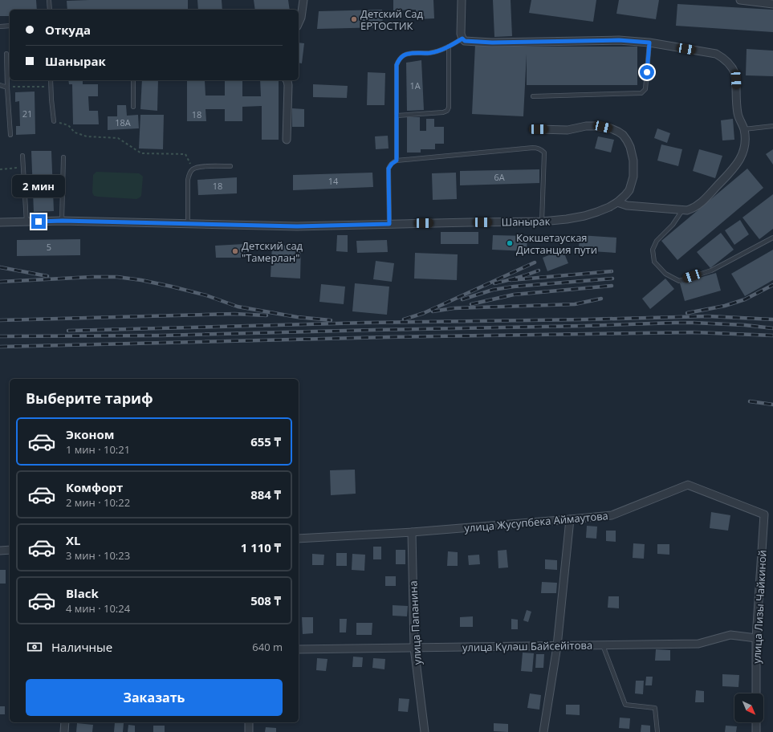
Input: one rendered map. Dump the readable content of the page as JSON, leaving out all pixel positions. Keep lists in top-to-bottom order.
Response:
{
  "streets": {
    "street": [
      "Шанырак",
      "улица Жусупбека Аймаутова",
      "улица Лизы Чайкиной",
      "улица Папанина",
      "улица Күләш Байсейітова"
    ]
  },
  "crossings": [
    ["улица Жусупбека Аймаутова", "улица Лизы Чайкиной"],
    ["улица Жусупбека Аймаутова", "улица Папанина"],
    ["улица Лизы Чайкиной", "улица Күләш Байсейітова"],
    ["улица Папанина", "улица Күләш Байсейітова"]
  ],
  "places": ["Детский Сад ЕРТОСТИК", "Кокшетауская Дистанция пути", "Детский сад \"Тамерлан\""],
  "house_numbers": [
    "1А",
    "21",
    "18",
    "18А",
    "6А",
    "14",
    "18",
    "5"
  ],
  "north": "bottom right",
  "page": {
    "banner": ["Откуда", "Шанырак"],
    "bubble": "2 мин",
    "heading": "Выберите тариф",
    "list": [
      {
        "name": "Эконом",
        "note": "1 мин · 10:21",
        "value": "655 ₸"
      },
      {
        "name": "Комфорт",
        "note": "2 мин · 10:22",
        "value": "884 ₸"
      },
      {
        "name": "XL",
        "note": "3 мин · 10:23",
        "value": "1 110 ₸"
      },
      {
        "name": "Black",
        "note": "4 мин · 10:24",
        "value": "508 ₸"
      }
    ],
    "pay": ["Наличные", "640 m"],
    "buttons": "Заказать"
  }
}
